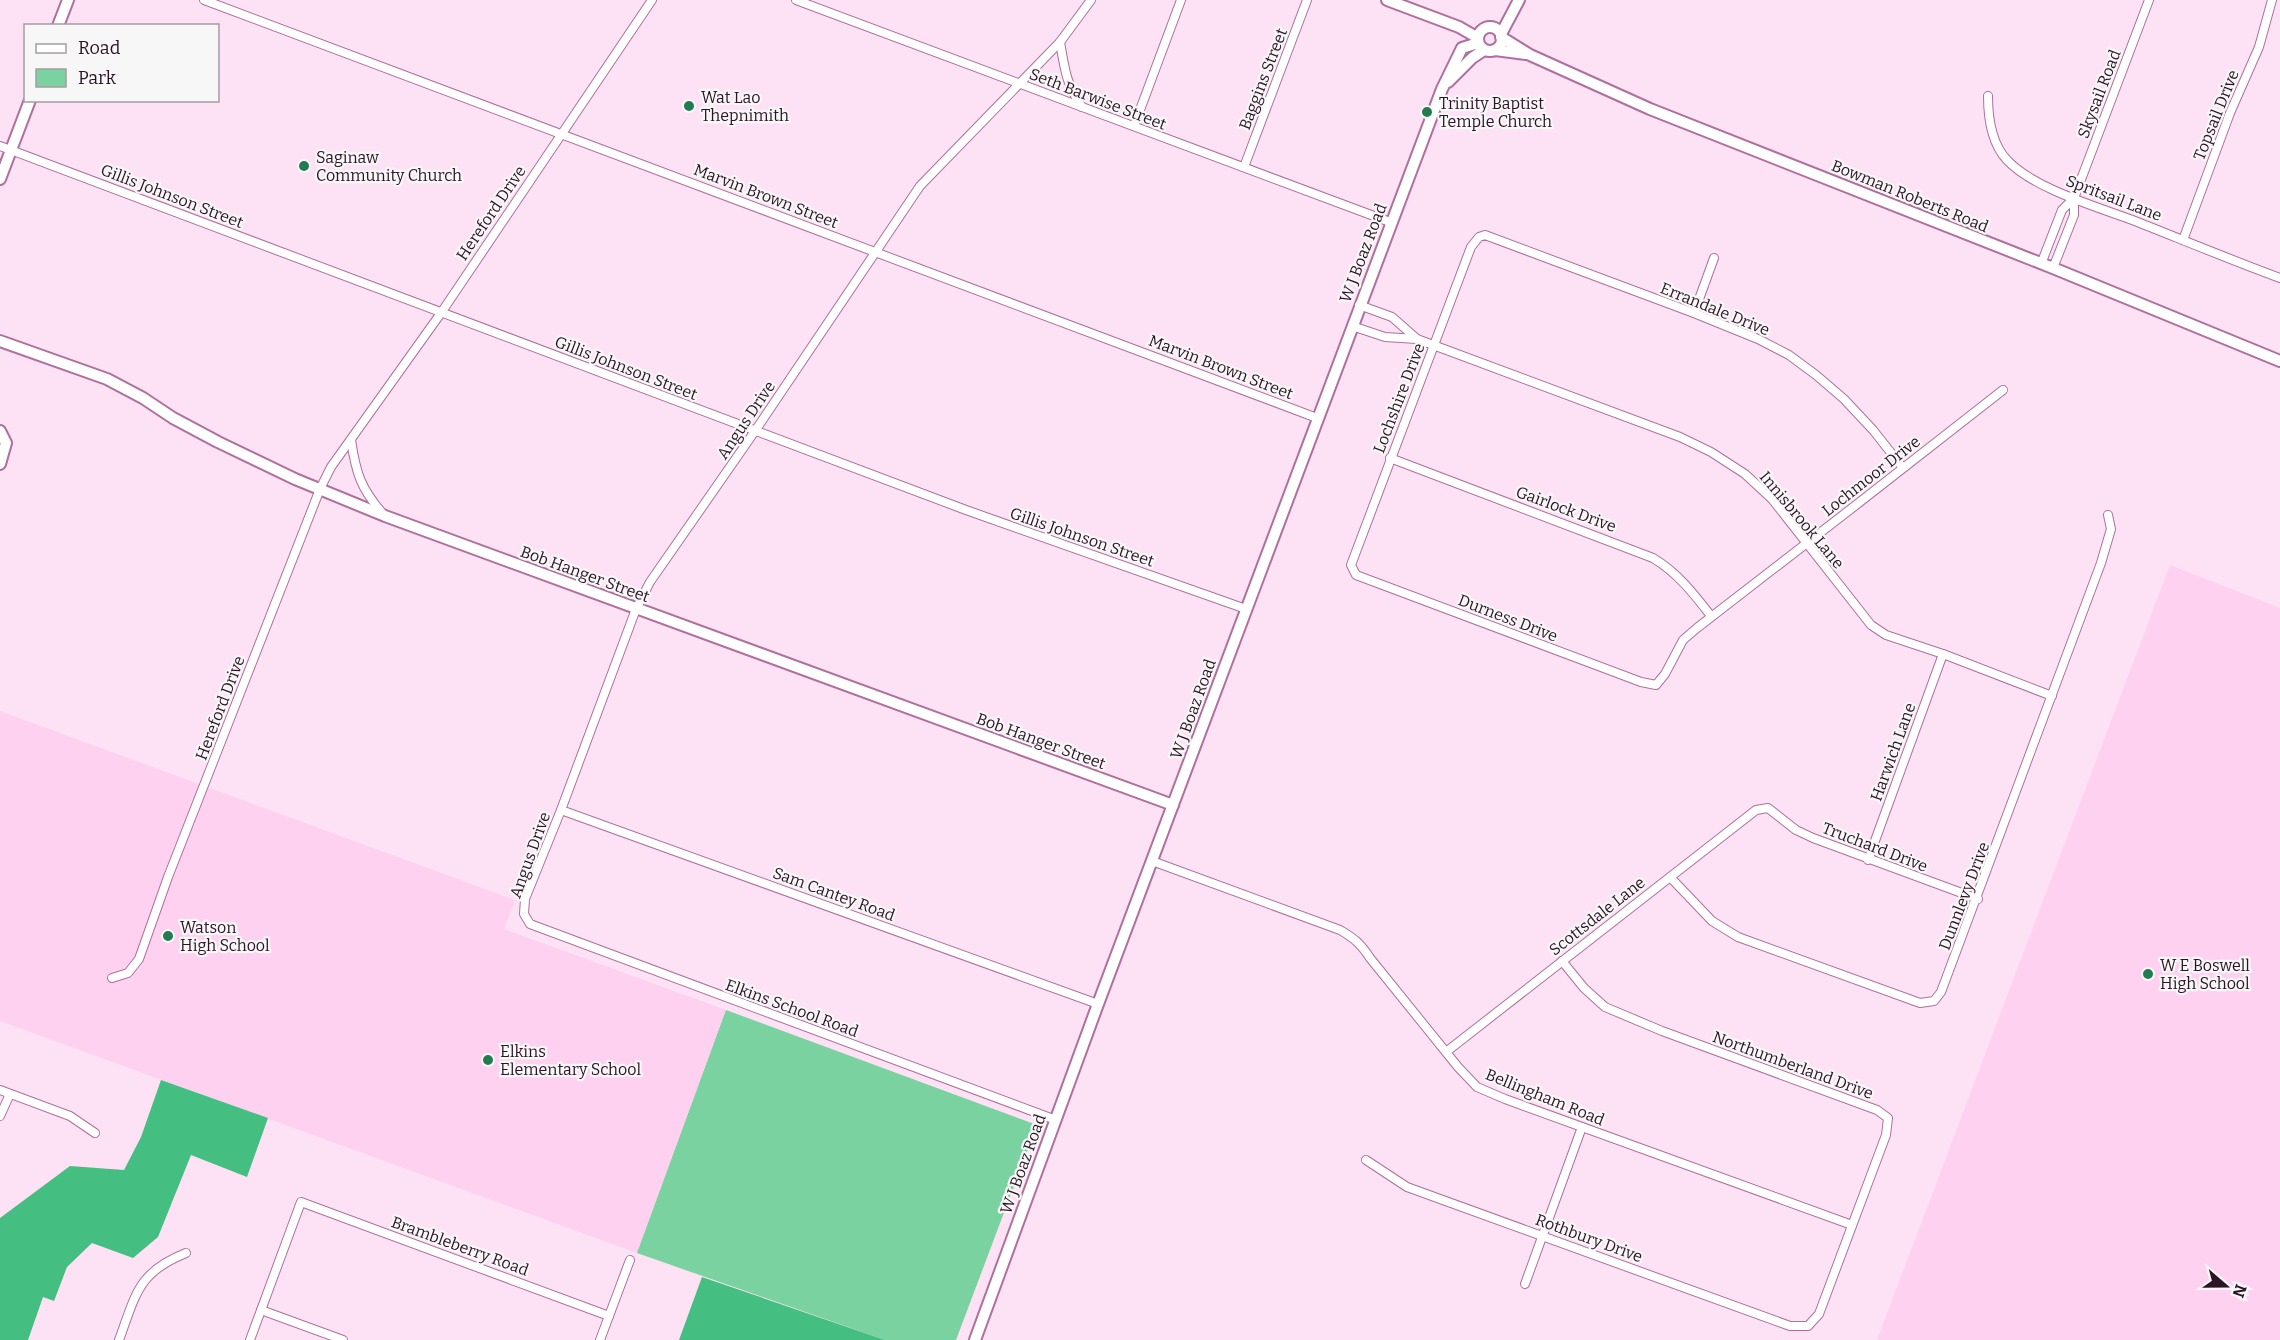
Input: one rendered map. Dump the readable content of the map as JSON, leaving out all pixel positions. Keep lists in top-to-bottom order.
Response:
{
  "streets": {
    "street": [
      "Baggins Street",
      "Skysail Road",
      "Seth Barwise Street",
      "Topsail Drive",
      "Gillis Johnson Street",
      "Marvin Brown Street",
      "Bowman Roberts Road",
      "Spritsail Lane",
      "Hereford Drive",
      "W J Boaz Road",
      "Errandale Drive",
      "Lochshire Drive",
      "Angus Drive",
      "Lochmoor Drive",
      "Gairlock Drive",
      "Innisbrook Lane",
      "Bob Hanger Street",
      "Durness Drive",
      "Harwich Lane",
      "Truchard Drive",
      "Sam Cantey Road",
      "Dunnlevy Drive",
      "Scottsdale Lane",
      "Elkins School Road",
      "Northumberland Drive",
      "Bellingham Road",
      "Rothbury Drive",
      "Brambleberry Road"
    ]
  },
  "crossings": [
    ["Baggins Street", "Seth Barwise Street"],
    ["Skysail Road", "Bowman Roberts Road"],
    ["Skysail Road", "Spritsail Lane"],
    ["Seth Barwise Street", "W J Boaz Road"],
    ["Seth Barwise Street", "Angus Drive"],
    ["Topsail Drive", "Spritsail Lane"],
    ["Gillis Johnson Street", "Hereford Drive"],
    ["Gillis Johnson Street", "W J Boaz Road"],
    ["Gillis Johnson Street", "Angus Drive"],
    ["Marvin Brown Street", "Hereford Drive"],
    ["Marvin Brown Street", "W J Boaz Road"],
    ["Marvin Brown Street", "Angus Drive"],
    ["Bowman Roberts Road", "W J Boaz Road"],
    ["Hereford Drive", "Bob Hanger Street"],
    ["W J Boaz Road", "Innisbrook Lane"],
    ["W J Boaz Road", "Bob Hanger Street"],
    ["W J Boaz Road", "Sam Cantey Road"],
    ["W J Boaz Road", "Elkins School Road"],
    ["W J Boaz Road", "Bellingham Road"],
    ["Errandale Drive", "Lochshire Drive"],
    ["Errandale Drive", "Lochmoor Drive"],
    ["Lochshire Drive", "Gairlock Drive"],
    ["Lochshire Drive", "Innisbrook Lane"],
    ["Lochshire Drive", "Durness Drive"],
    ["Angus Drive", "Bob Hanger Street"],
    ["Angus Drive", "Sam Cantey Road"],
    ["Angus Drive", "Elkins School Road"],
    ["Lochmoor Drive", "Gairlock Drive"],
    ["Lochmoor Drive", "Innisbrook Lane"],
    ["Lochmoor Drive", "Durness Drive"],
    ["Innisbrook Lane", "Harwich Lane"],
    ["Innisbrook Lane", "Dunnlevy Drive"],
    ["Harwich Lane", "Truchard Drive"],
    ["Truchard Drive", "Dunnlevy Drive"],
    ["Truchard Drive", "Scottsdale Lane"],
    ["Dunnlevy Drive", "Scottsdale Lane"],
    ["Scottsdale Lane", "Northumberland Drive"],
    ["Scottsdale Lane", "Bellingham Road"],
    ["Northumberland Drive", "Bellingham Road"],
    ["Northumberland Drive", "Rothbury Drive"]
  ],
  "places": [
    "Wat Lao Thepnimith",
    "Trinity Baptist Temple Church",
    "Saginaw Community Church",
    "Watson High School",
    "W E Boswell High School",
    "Elkins Elementary School"
  ],
  "legend": ["Road", "Park"],
  "north": "right"
}
